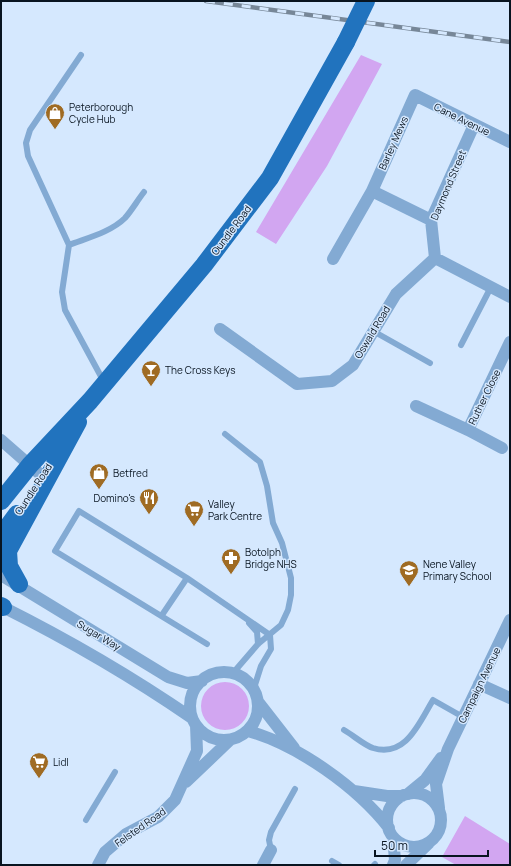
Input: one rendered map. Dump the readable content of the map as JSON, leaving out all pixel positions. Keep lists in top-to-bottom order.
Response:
{
  "streets": {
    "main road": ["Oundle Road"],
    "street": [
      "Cane Avenue",
      "Barley Mews",
      "Daymond Street",
      "Oswald Road",
      "Ruther Close",
      "Sugar Way",
      "Campaign Avenue",
      "Felsted Road"
    ]
  },
  "crossings": [
    ["Cane Avenue", "Barley Mews"],
    ["Cane Avenue", "Daymond Street"],
    ["Daymond Street", "Oswald Road"]
  ],
  "places": {
    "shop": ["Peterborough Cycle Hub", "Betfred"],
    "bar": ["The Cross Keys"],
    "restaurant": ["Domino's"],
    "supermarket": ["Valley Park Centre", "Lidl"],
    "pharmacy": ["Botolph Bridge NHS"],
    "school or university": ["Nene Valley Primary School"]
  },
  "scale_bar": "50 m"
}
